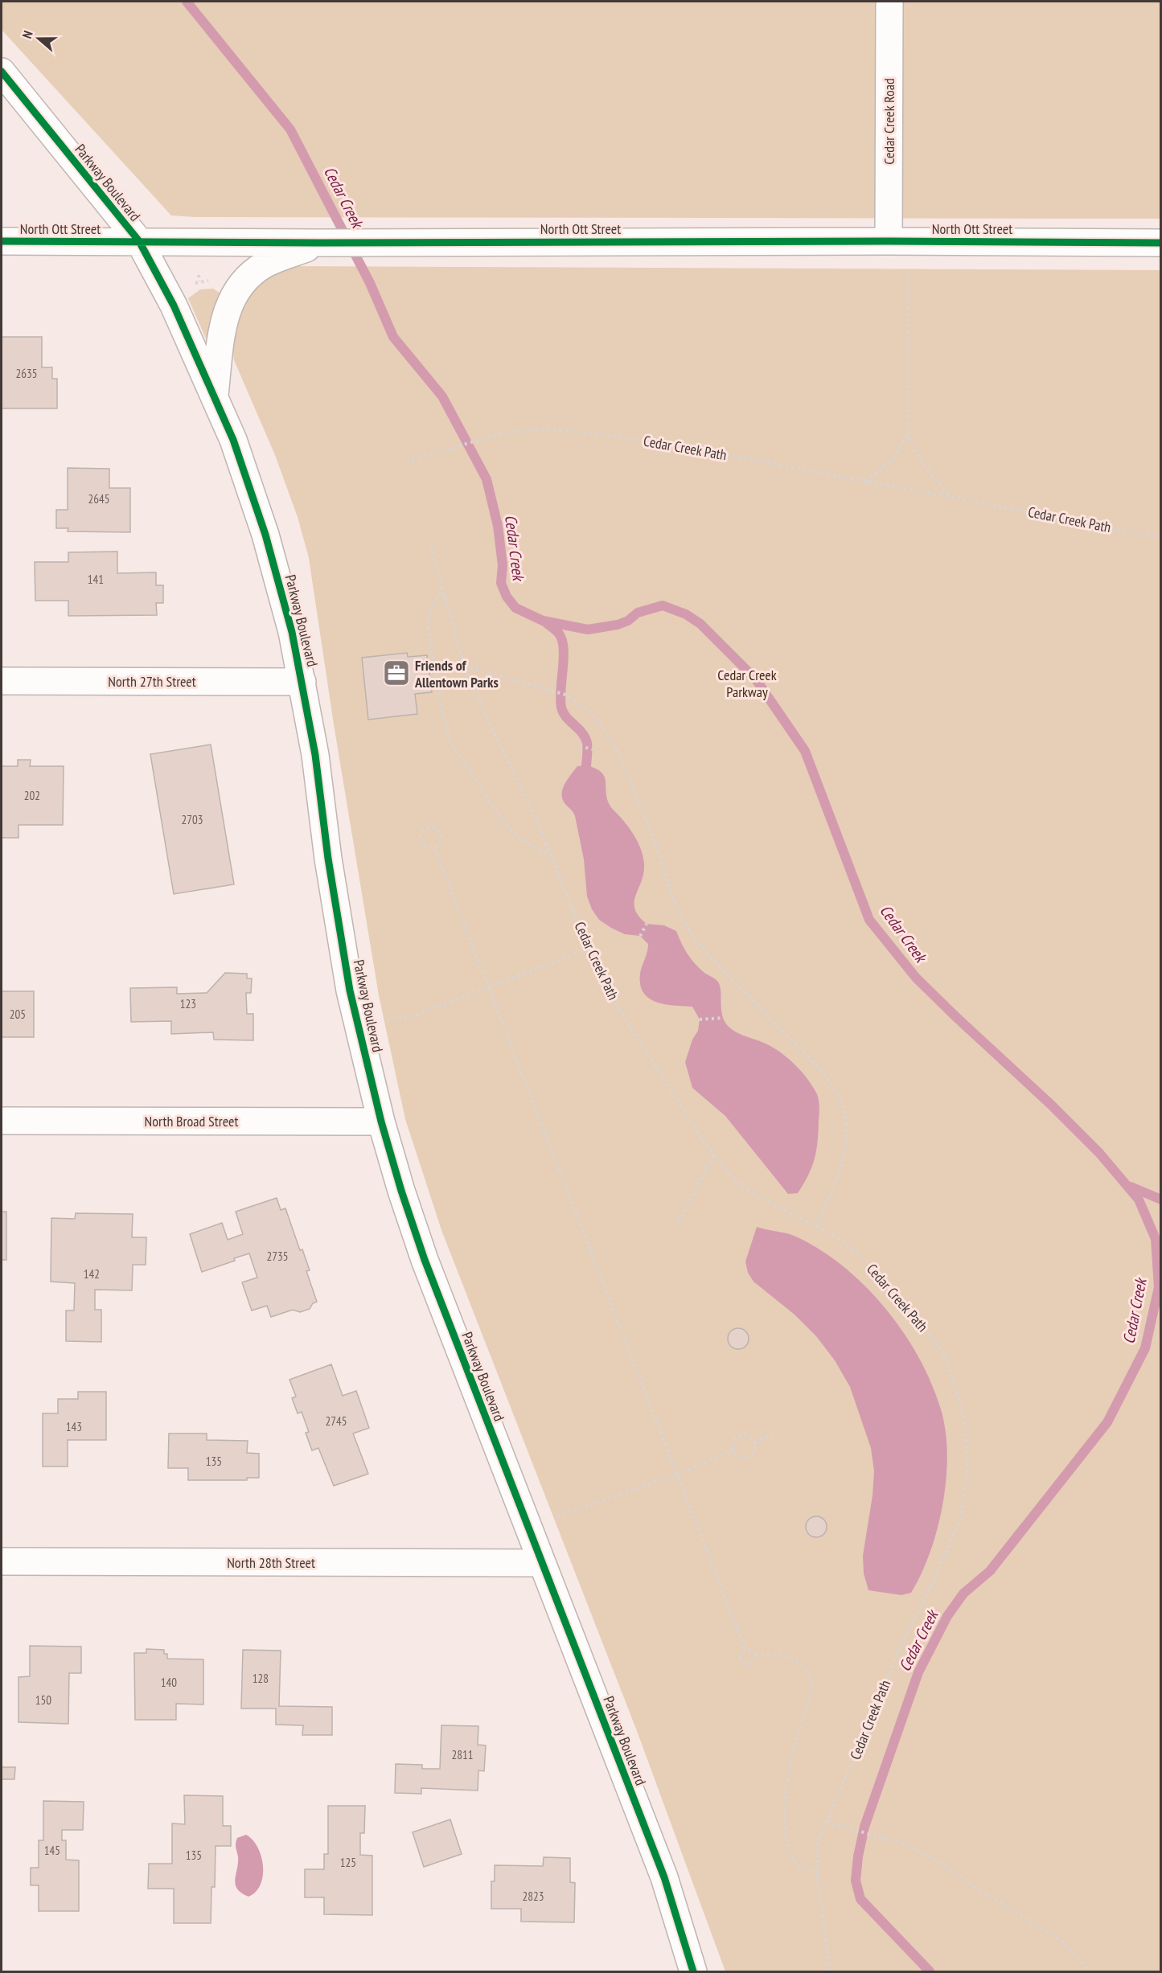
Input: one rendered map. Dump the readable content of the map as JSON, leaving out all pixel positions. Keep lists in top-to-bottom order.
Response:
{
  "streets": {
    "street": [
      "Cedar Creek Road",
      "Parkway Boulevard",
      "North Ott Street",
      "North 27th Street",
      "North Broad Street",
      "North 28th Street"
    ],
    "path": ["Cedar Creek Path"]
  },
  "crossings": [
    ["Cedar Creek Road", "North Ott Street"],
    ["Parkway Boulevard", "North Ott Street"],
    ["Parkway Boulevard", "North 27th Street"],
    ["Parkway Boulevard", "North Broad Street"],
    ["Parkway Boulevard", "North 28th Street"]
  ],
  "water": ["Cedar Creek"],
  "parks": ["Cedar Creek Parkway"],
  "places": {
    "office": ["Friends of Allentown Parks"]
  },
  "house_numbers": [
    "2635",
    "2645",
    "141",
    "202",
    "2703",
    "123",
    "205",
    "2735",
    "142",
    "2745",
    "143",
    "135",
    "128",
    "140",
    "150",
    "2811",
    "145",
    "135",
    "125",
    "2823"
  ],
  "north": "left"
}
